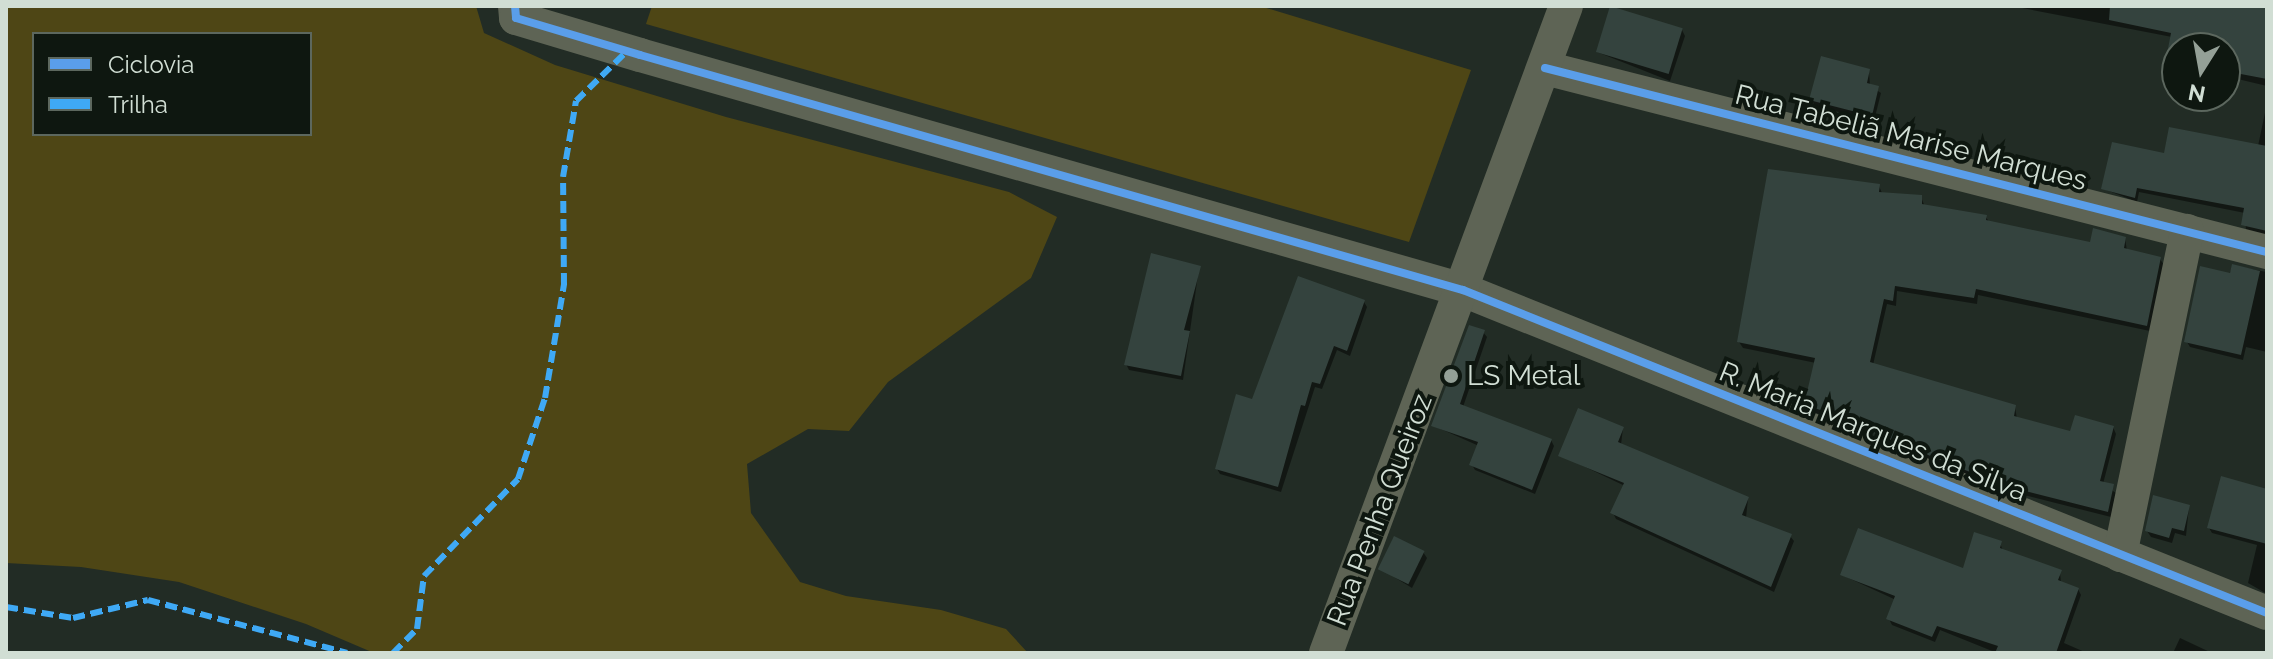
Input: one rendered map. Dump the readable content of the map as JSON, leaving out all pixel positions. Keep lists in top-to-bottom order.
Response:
{
  "streets": {
    "street": ["Rua Tabeliã Marise Marques", "R. Maria Marques da Silva", "Rua Penha Queiroz"]
  },
  "crossings": [
    ["Rua Tabeliã Marise Marques", "Rua Penha Queiroz"],
    ["R. Maria Marques da Silva", "Rua Penha Queiroz"]
  ],
  "places": ["LS Metal"],
  "legend": ["Ciclovia", "Trilha"],
  "north": "bottom"
}
